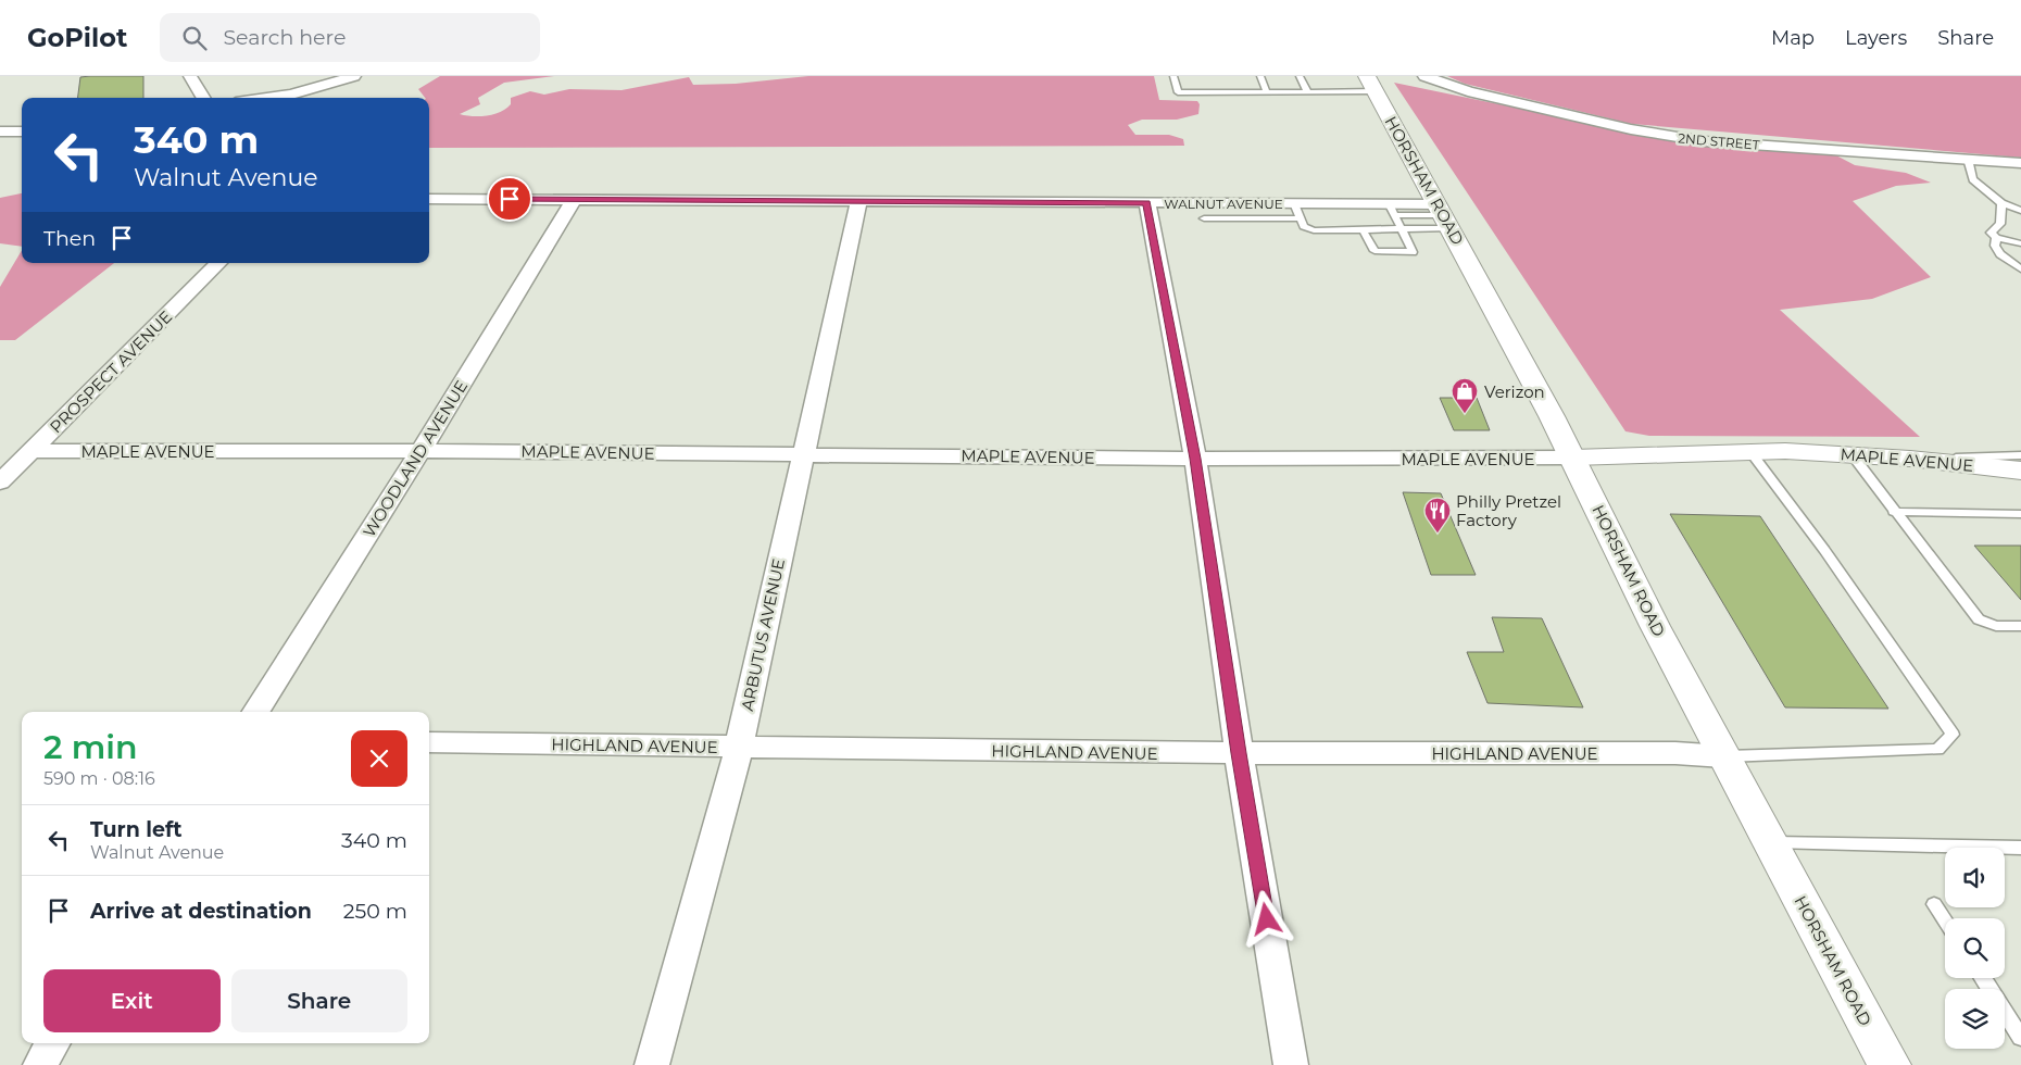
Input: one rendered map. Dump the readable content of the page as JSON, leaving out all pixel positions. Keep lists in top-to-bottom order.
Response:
{
  "streets": {
    "main road": ["HORSHAM ROAD", "MAPLE AVENUE"],
    "street": [
      "2ND STREET",
      "WALNUT AVENUE",
      "PROSPECT AVENUE",
      "WOODLAND AVENUE",
      "ARBUTUS AVENUE",
      "HIGHLAND AVENUE"
    ]
  },
  "crossings": [
    ["HORSHAM ROAD", "WALNUT AVENUE"],
    ["HORSHAM ROAD", "MAPLE AVENUE"],
    ["HORSHAM ROAD", "HIGHLAND AVENUE"],
    ["WALNUT AVENUE", "WOODLAND AVENUE"],
    ["WALNUT AVENUE", "ARBUTUS AVENUE"],
    ["PROSPECT AVENUE", "MAPLE AVENUE"],
    ["MAPLE AVENUE", "WOODLAND AVENUE"],
    ["MAPLE AVENUE", "ARBUTUS AVENUE"],
    ["ARBUTUS AVENUE", "HIGHLAND AVENUE"]
  ],
  "places": {
    "shop": ["Verizon"],
    "restaurant": ["Philly Pretzel Factory"]
  },
  "page": {
    "header": "GoPilot",
    "search": "Search here",
    "nav": ["Map", "Layers", "Share"],
    "turn": ["340 m", "Walnut Avenue"],
    "then": "Then",
    "heading": ["2 min", "590 m · 08:16"],
    "list": [
      {
        "name": "Turn left",
        "note": "Walnut Avenue",
        "value": "340 m"
      },
      {
        "name": "Arrive at destination",
        "value": "250 m"
      }
    ],
    "buttons": ["Exit", "Share"]
  }
}
